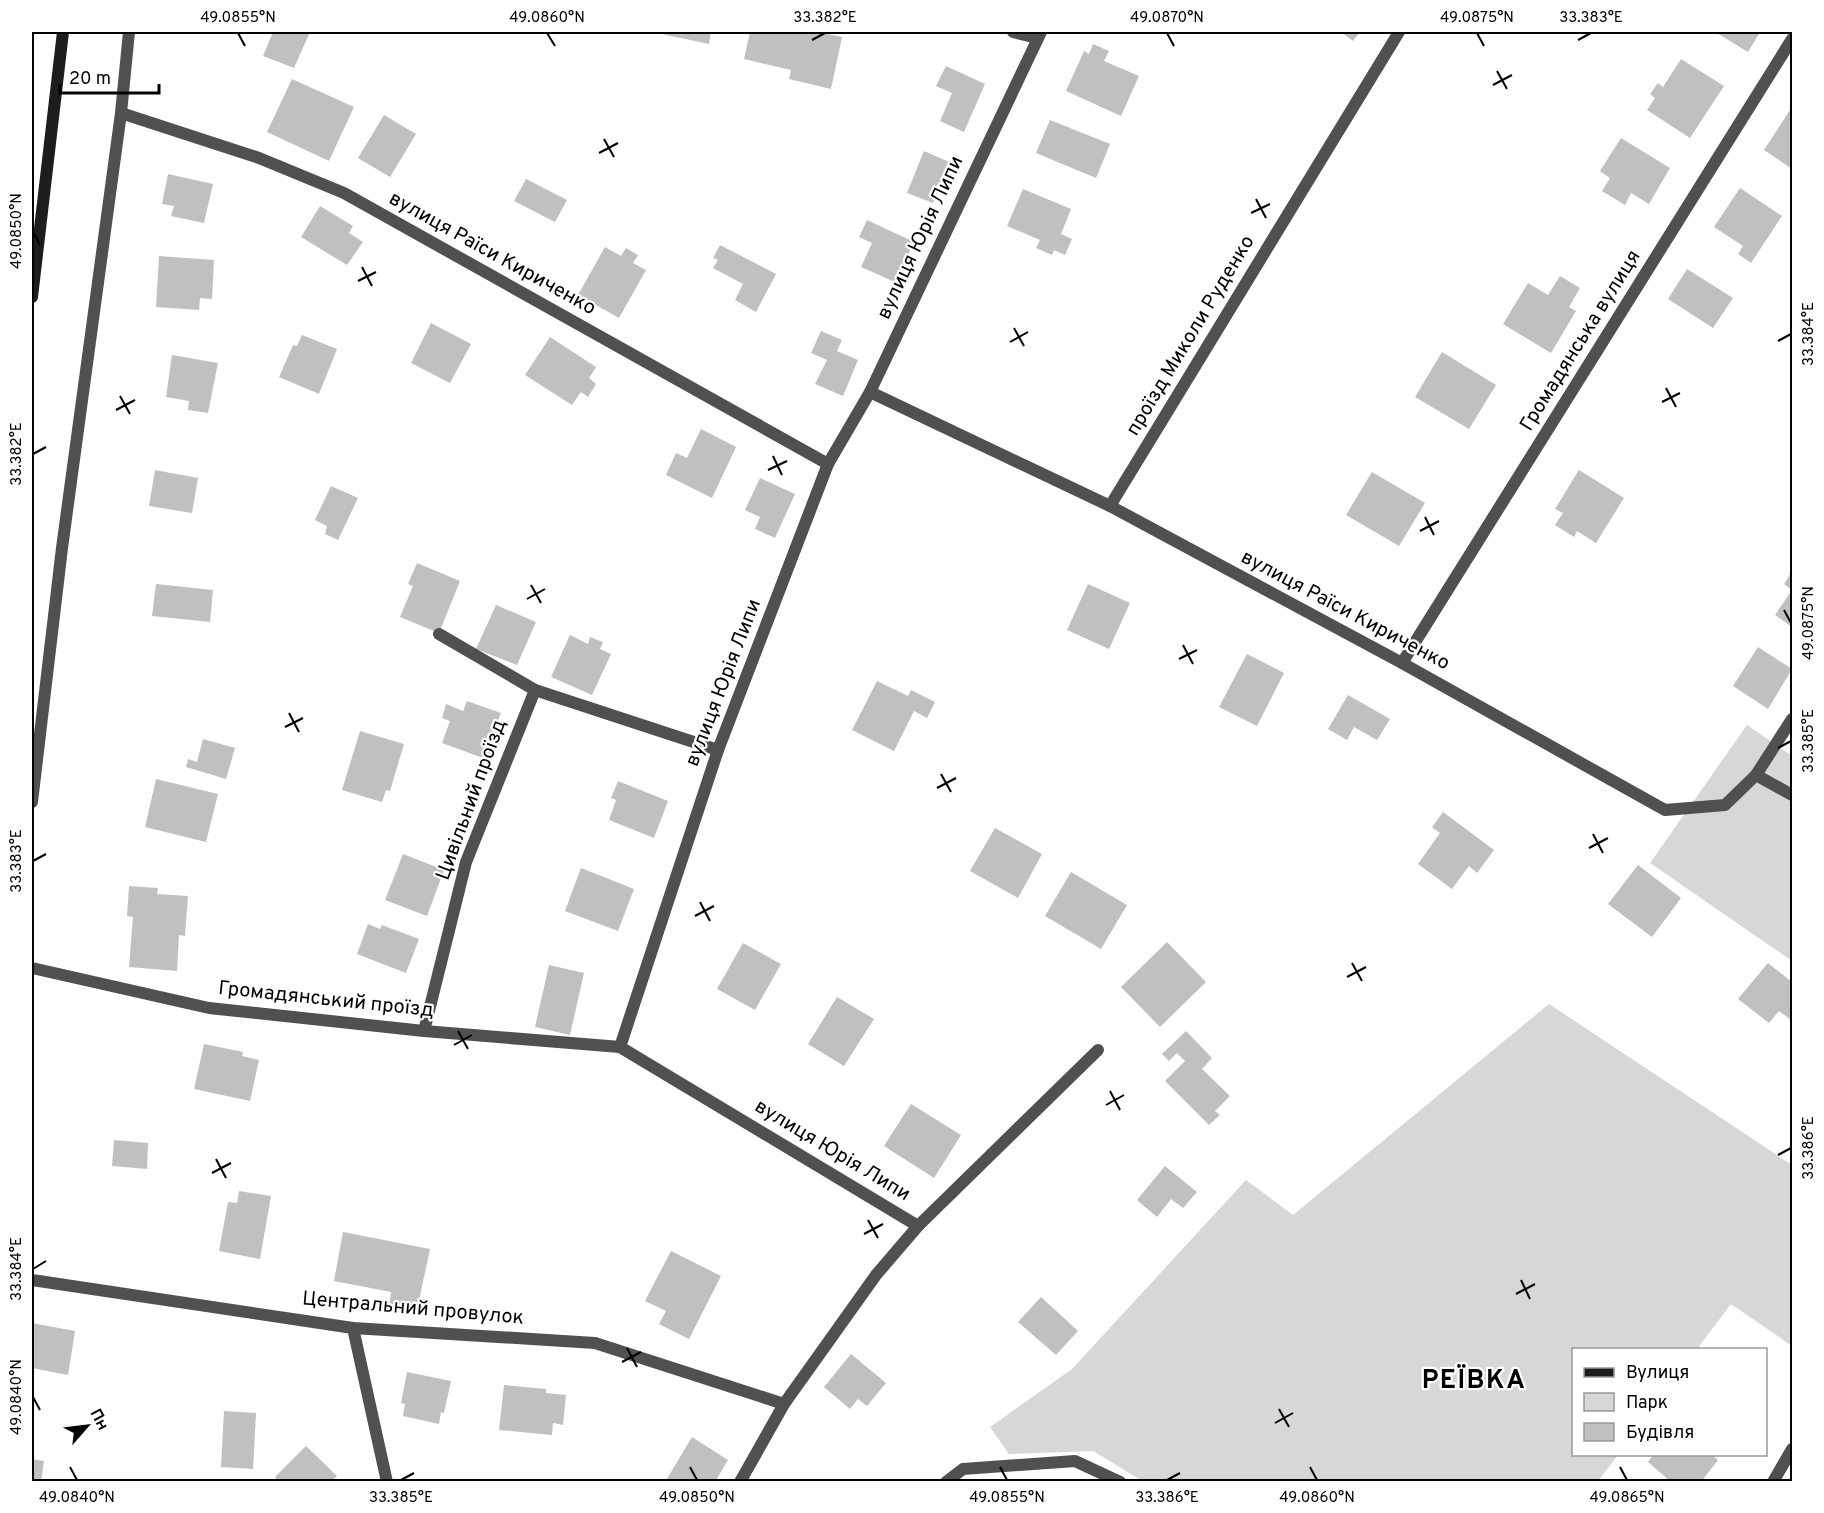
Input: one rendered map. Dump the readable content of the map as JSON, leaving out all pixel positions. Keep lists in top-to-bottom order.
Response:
{
  "streets": {
    "street": [
      "вулиця Юрія Липи",
      "вулиця Раїси Кириченко",
      "проїзд Миколи Руденко",
      "Громадянська вулиця",
      "Цивільний проїзд",
      "Громадянський проїзд",
      "Центральний провулок"
    ]
  },
  "crossings": [
    ["вулиця Юрія Липи", "вулиця Раїси Кириченко"],
    ["вулиця Юрія Липи", "Громадянський проїзд"],
    ["вулиця Юрія Липи", "Центральний провулок"],
    ["вулиця Раїси Кириченко", "проїзд Миколи Руденко"],
    ["вулиця Раїси Кириченко", "Громадянська вулиця"],
    ["Цивільний проїзд", "Громадянський проїзд"]
  ],
  "districts": ["РЕЇВКА"],
  "legend": ["Вулиця", "Парк", "Будівля"],
  "scale_bar": "20 m",
  "north": "top right",
  "coordinates": [
    "49.0855°N",
    "49.0860°N",
    "33.382°E",
    "49.0870°N",
    "49.0875°N",
    "33.383°E",
    "49.0850°N",
    "33.384°E",
    "33.385°E",
    "33.386°E",
    "49.0840°N",
    "49.0865°N"
  ]
}
